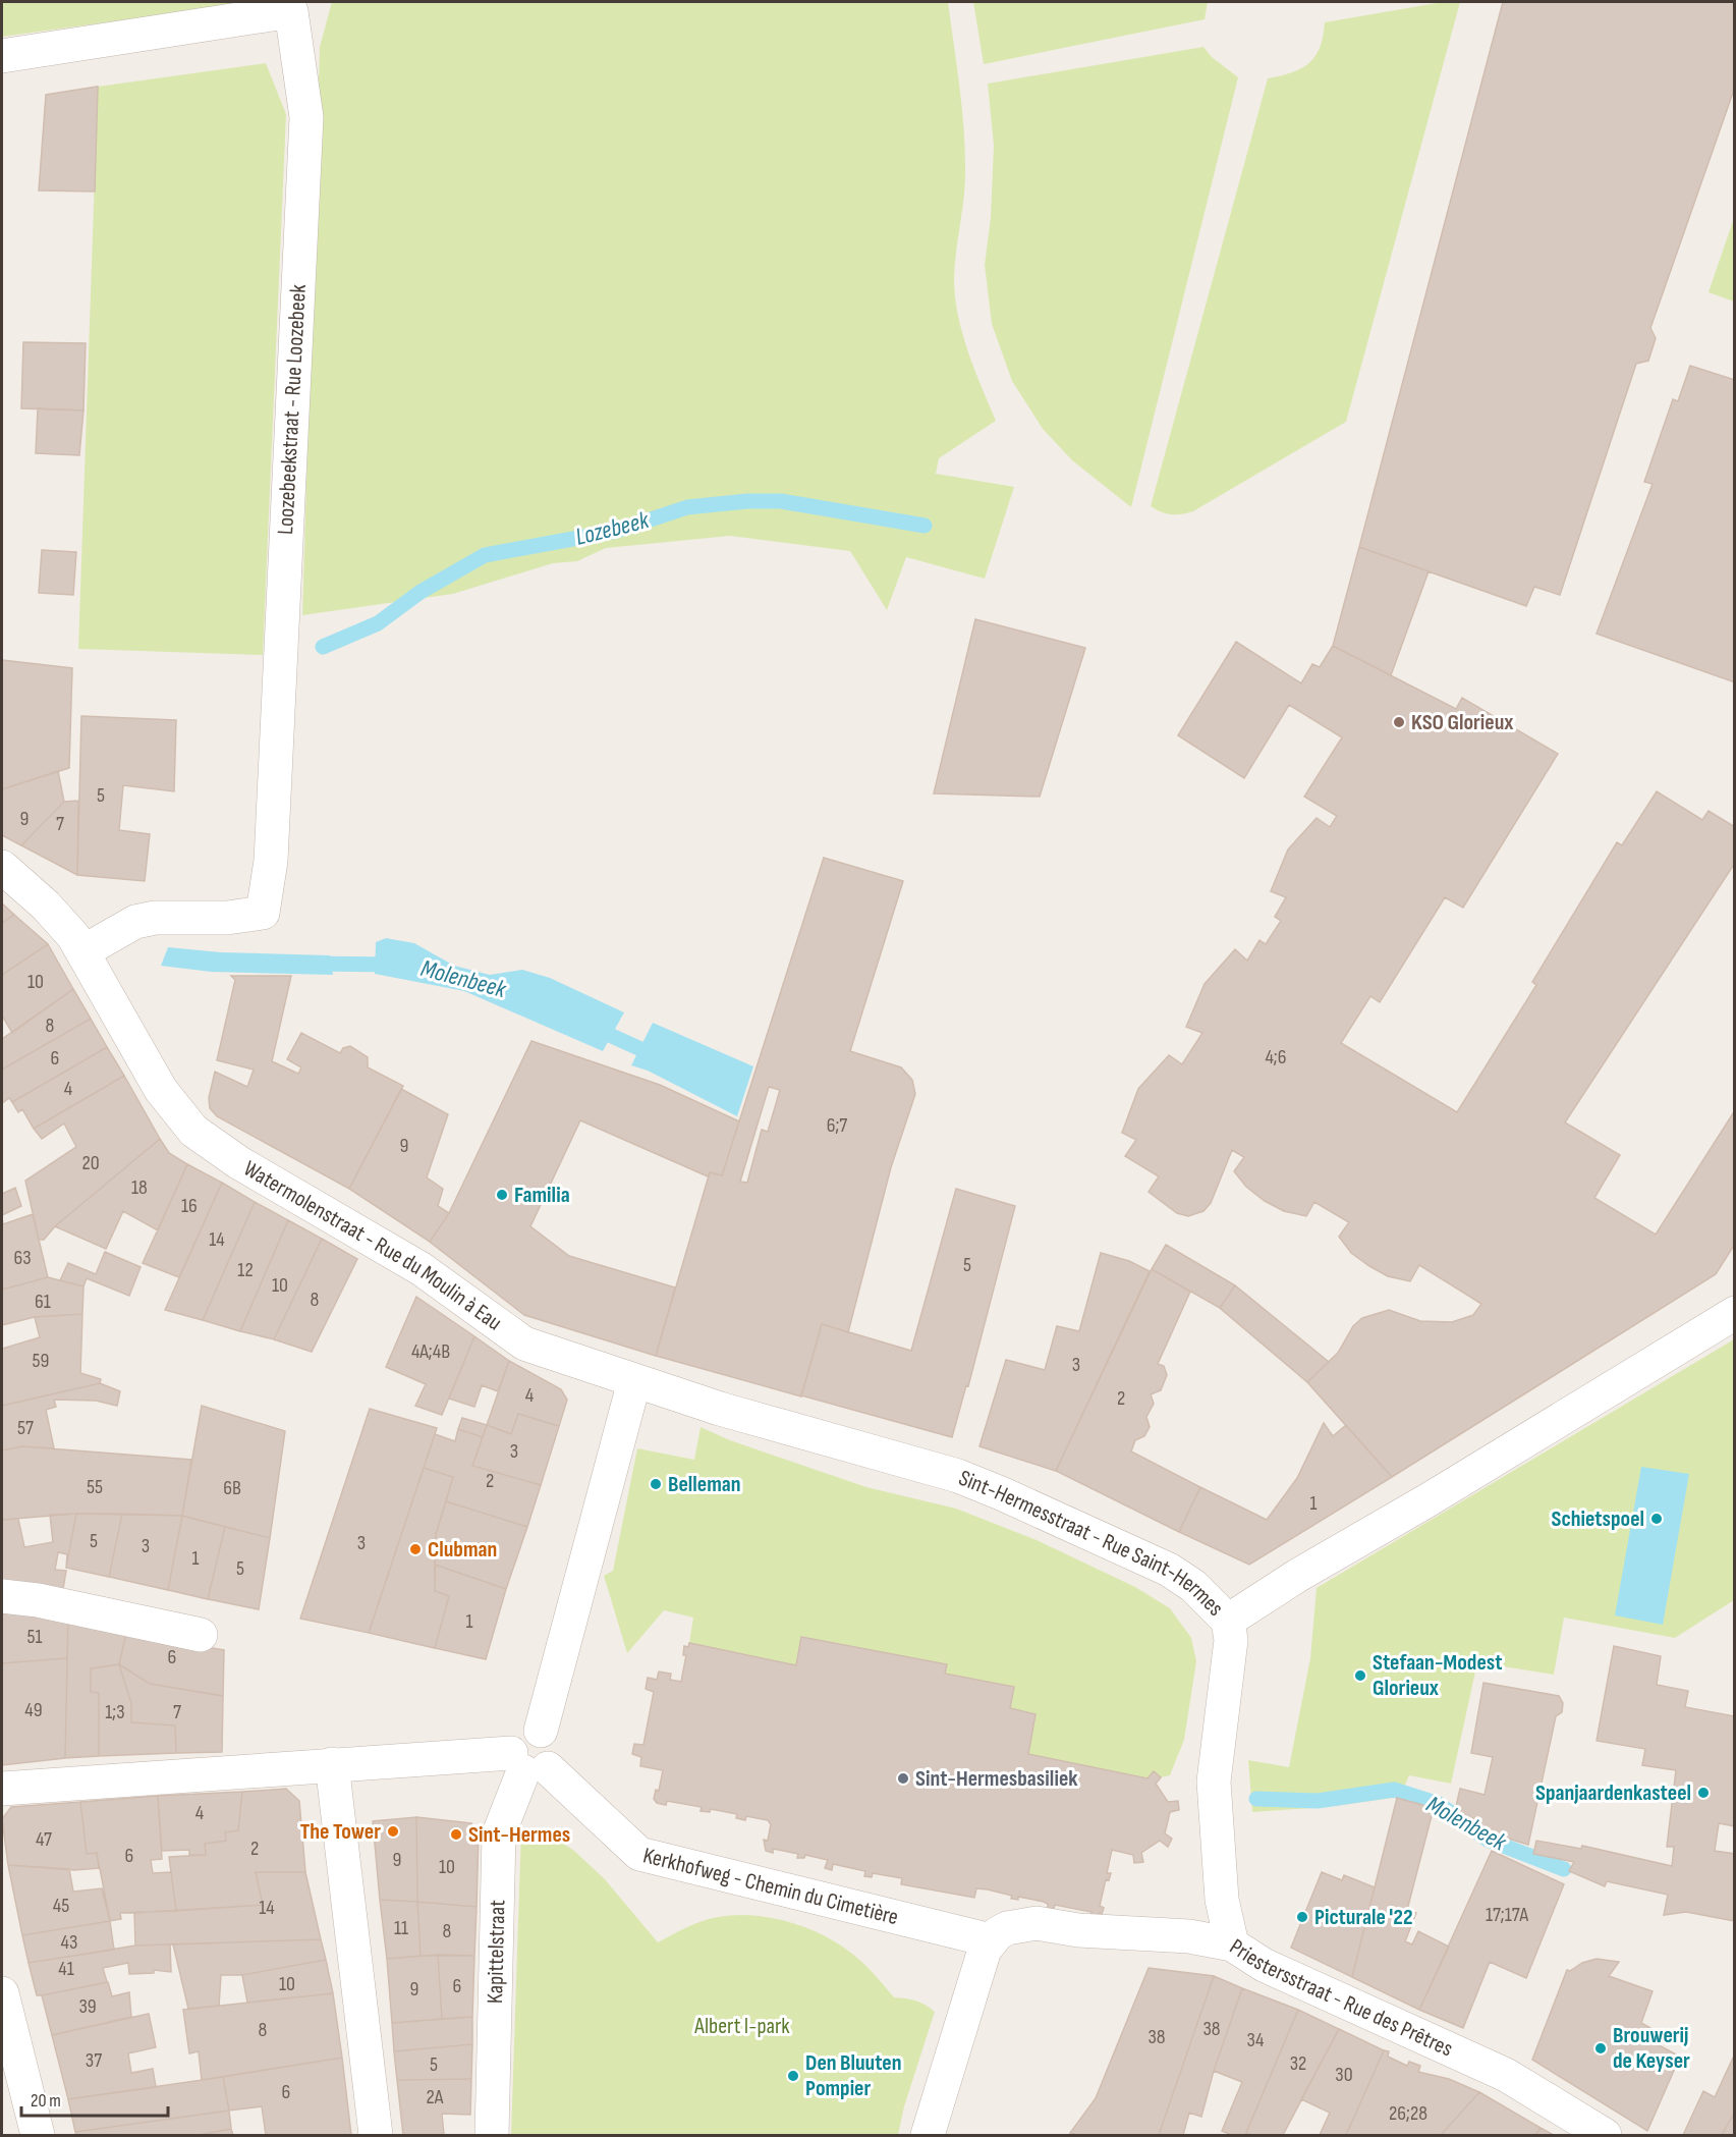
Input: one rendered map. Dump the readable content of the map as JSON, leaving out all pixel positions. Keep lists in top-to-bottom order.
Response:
{
  "streets": {
    "street": [
      "Loozebeekstraat - Rue Loozebeek",
      "Watermolenstraat - Rue du Moulin à Eau",
      "Sint-Hermesstraat - Rue Saint-Hermes",
      "Kerkhofweg - Chemin du Cimetière",
      "Kapittelstraat",
      "Priestersstraat - Rue des Prêtres"
    ]
  },
  "crossings": [
    ["Loozebeekstraat - Rue Loozebeek", "Watermolenstraat - Rue du Moulin à Eau"],
    ["Watermolenstraat - Rue du Moulin à Eau", "Sint-Hermesstraat - Rue Saint-Hermes"],
    ["Watermolenstraat - Rue du Moulin à Eau", "Kapittelstraat"],
    ["Sint-Hermesstraat - Rue Saint-Hermes", "Kapittelstraat"],
    ["Sint-Hermesstraat - Rue Saint-Hermes", "Priestersstraat - Rue des Prêtres"],
    ["Kerkhofweg - Chemin du Cimetière", "Kapittelstraat"],
    ["Kerkhofweg - Chemin du Cimetière", "Priestersstraat - Rue des Prêtres"]
  ],
  "water": ["Lozebeek", "Molenbeek"],
  "parks": ["Albert I-park"],
  "places": [
    "KSO Glorieux",
    "Familia",
    "Belleman",
    "Schietspoel",
    "Clubman",
    "Stefaan-Modest Glorieux",
    "Sint-Hermesbasiliek",
    "Spanjaardenkasteel",
    "The Tower",
    "Sint-Hermes",
    "Picturale '22",
    "Brouwerij de Keyser",
    "Den Bluuten Pompier"
  ],
  "house_numbers": [
    "5",
    "9",
    "7",
    "10",
    "8",
    "4;6",
    "6",
    "4",
    "6;7",
    "9",
    "20",
    "18",
    "16",
    "14",
    "63",
    "5",
    "12",
    "10",
    "8",
    "61",
    "4A;4B",
    "59",
    "3",
    "4",
    "2",
    "57",
    "3",
    "2",
    "55",
    "6B",
    "1",
    "5",
    "3",
    "3",
    "1",
    "5",
    "1",
    "51",
    "6",
    "49",
    "1;3",
    "7",
    "4",
    "47",
    "2",
    "6",
    "9",
    "10",
    "45",
    "14",
    "17;17A",
    "11",
    "8",
    "43",
    "41",
    "10",
    "6",
    "9",
    "39",
    "38",
    "8",
    "38",
    "34",
    "37",
    "32",
    "5",
    "30",
    "6",
    "2A",
    "26;28"
  ],
  "scale_bar": "20 m"
}
